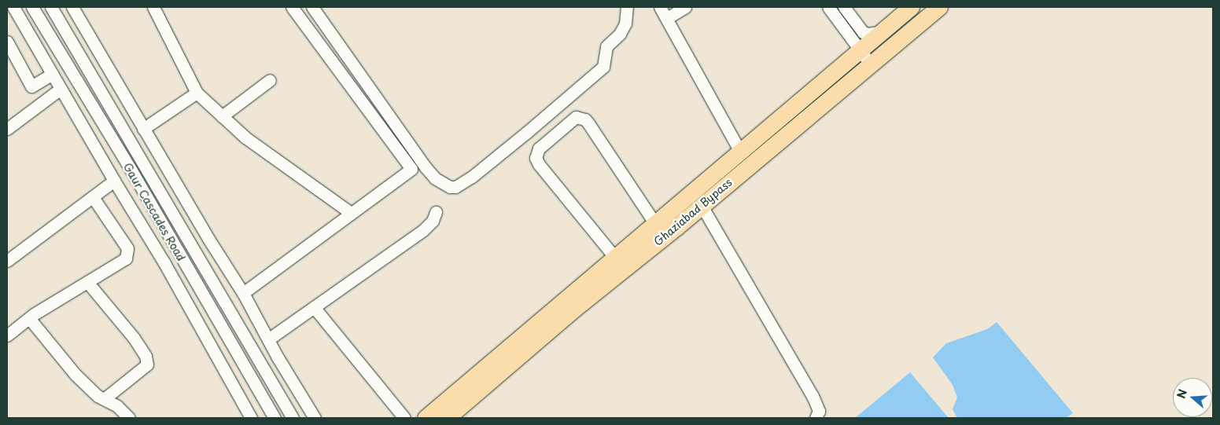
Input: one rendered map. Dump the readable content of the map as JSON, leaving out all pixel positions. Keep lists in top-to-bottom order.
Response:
{
  "streets": {
    "highway": ["Ghaziabad Bypass"],
    "street": ["Gaur Cascades Road"]
  },
  "north": "left"
}
